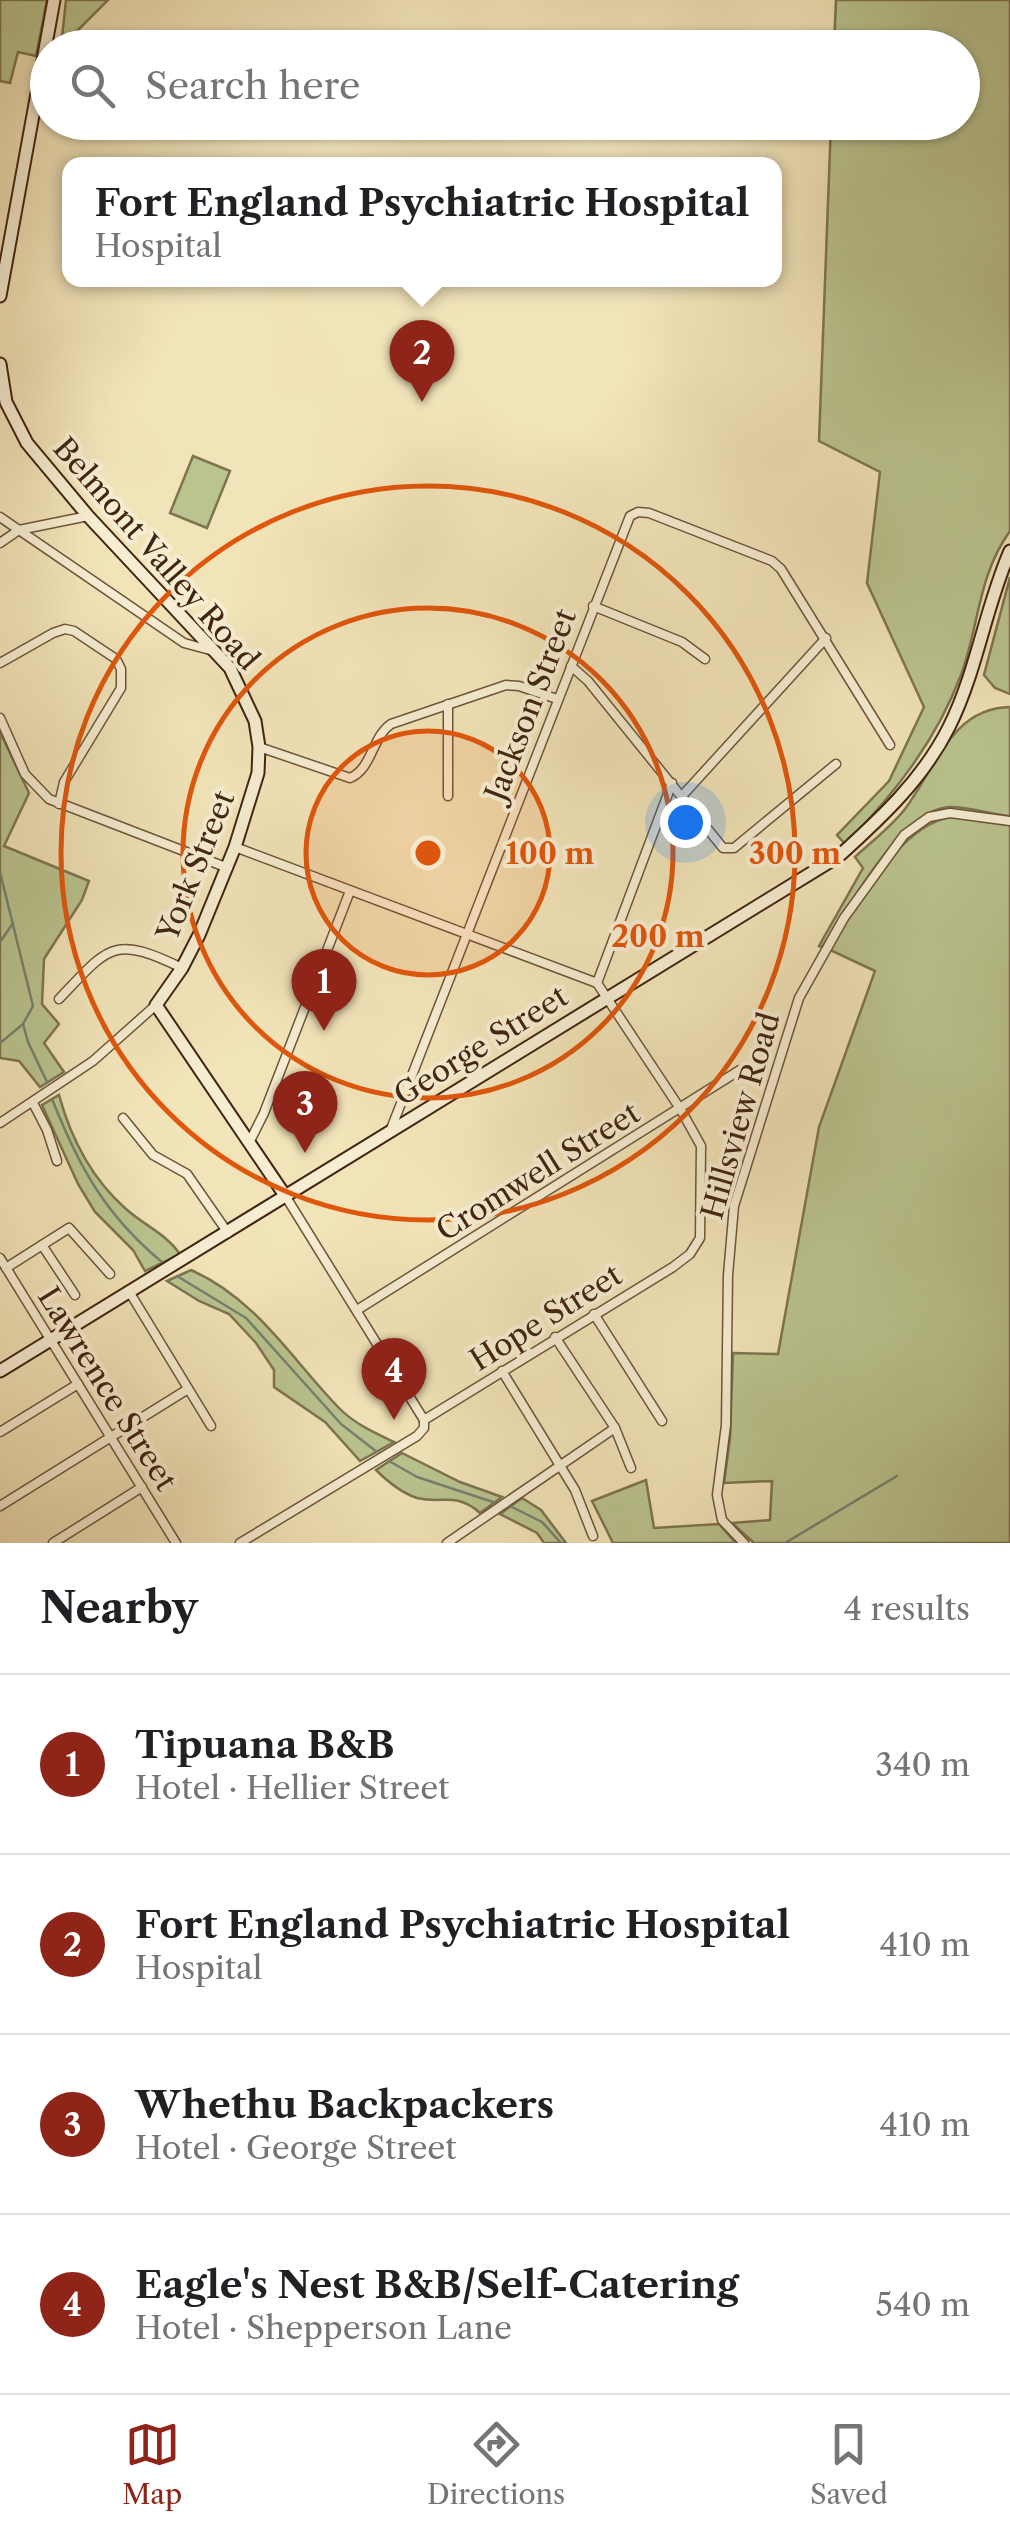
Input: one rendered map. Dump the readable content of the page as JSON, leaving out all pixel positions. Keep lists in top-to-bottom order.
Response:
{
  "streets": {
    "main road": ["Belmont Valley Road", "York Street", "George Street"],
    "street": [
      "Jackson Street",
      "Hillsview Road",
      "Cromwell Street",
      "Hope Street",
      "Lawrence Street"
    ]
  },
  "crossings": [
    ["Belmont Valley Road", "York Street"],
    ["Jackson Street", "George Street"],
    ["George Street", "Lawrence Street"],
    ["Cromwell Street", "Hope Street"]
  ],
  "page": {
    "search": "Search here",
    "popup": ["Fort England Psychiatric Hospital", "Hospital"],
    "pins": [
      "2",
      "1",
      "3",
      "4"
    ],
    "heading": ["Nearby", "4 results"],
    "list": [
      {
        "mark": "1",
        "name": "Tipuana B&B",
        "note": "Hotel · Hellier Street",
        "value": "340 m"
      },
      {
        "mark": "2",
        "name": "Fort England Psychiatric Hospital",
        "note": "Hospital",
        "value": "410 m"
      },
      {
        "mark": "3",
        "name": "Whethu Backpackers",
        "note": "Hotel · George Street",
        "value": "410 m"
      },
      {
        "mark": "4",
        "name": "Eagle's Nest B&B/Self-Catering",
        "note": "Hotel · Shepperson Lane",
        "value": "540 m"
      }
    ],
    "nav": ["Map", "Directions", "Saved"]
  },
  "rings": ["100 m", "300 m", "200 m"]
}
